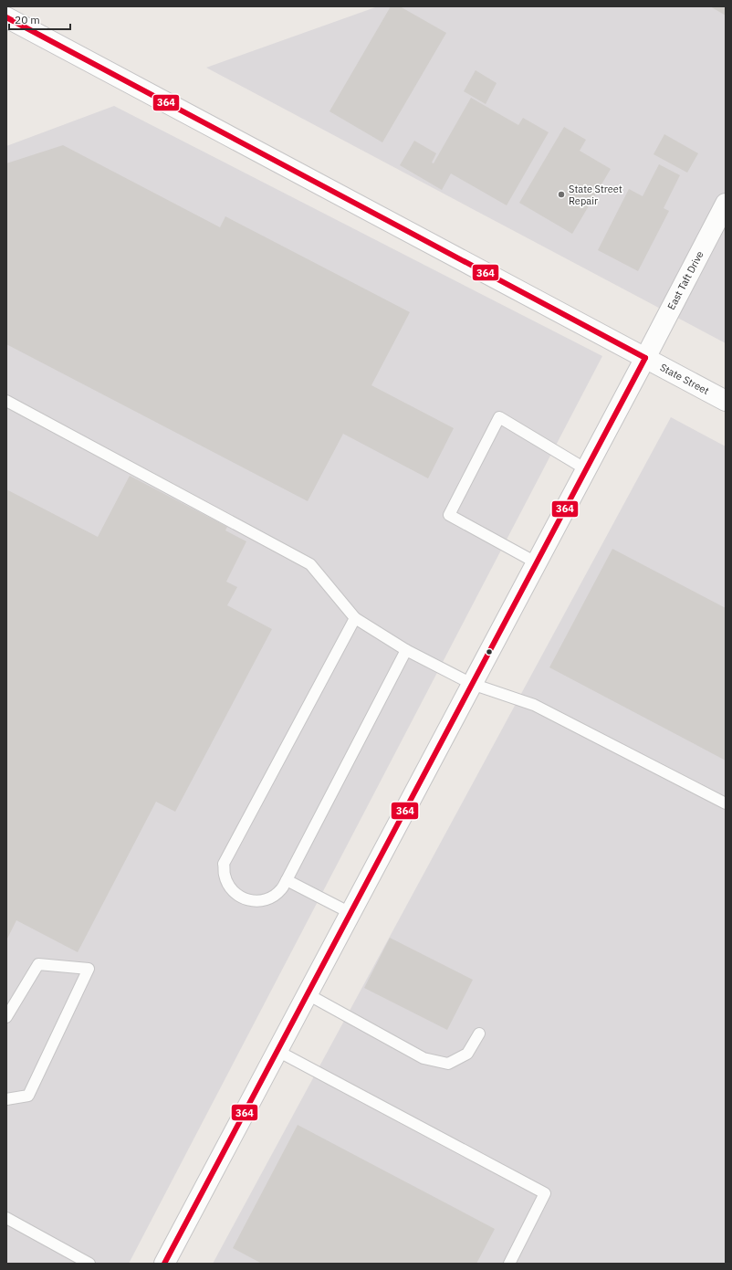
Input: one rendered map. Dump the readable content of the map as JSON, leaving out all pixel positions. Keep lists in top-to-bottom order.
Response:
{
  "streets": {
    "street": ["East Taft Drive", "State Street"]
  },
  "crossings": [
    ["East Taft Drive", "State Street"]
  ],
  "places": ["State Street Repair"],
  "lines": ["transit line 364"],
  "scale_bar": "20 m"
}
